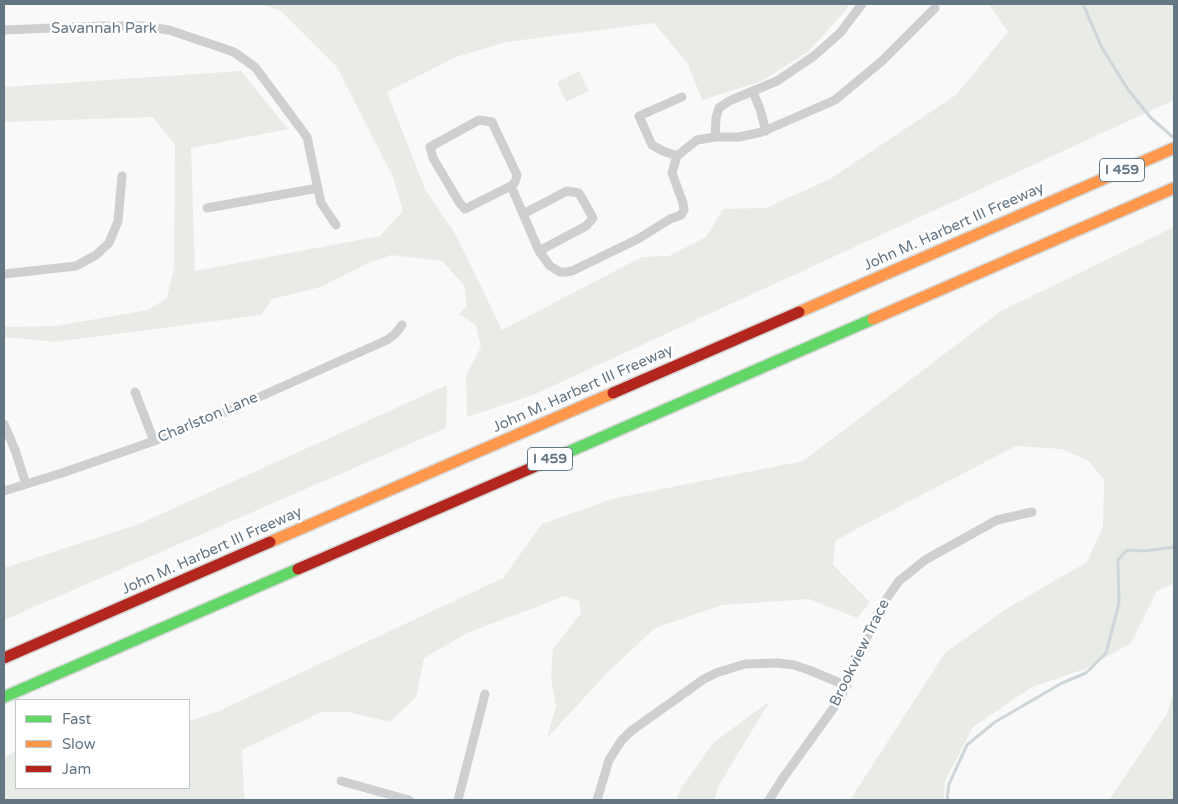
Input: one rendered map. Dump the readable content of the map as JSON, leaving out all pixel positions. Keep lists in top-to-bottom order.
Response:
{
  "streets": {
    "highway": ["I 459", "John M. Harbert III Freeway"],
    "street": ["Savannah Park", "Charlston Lane", "Brookview Trace"]
  },
  "legend": ["Fast", "Slow", "Jam"]
}
